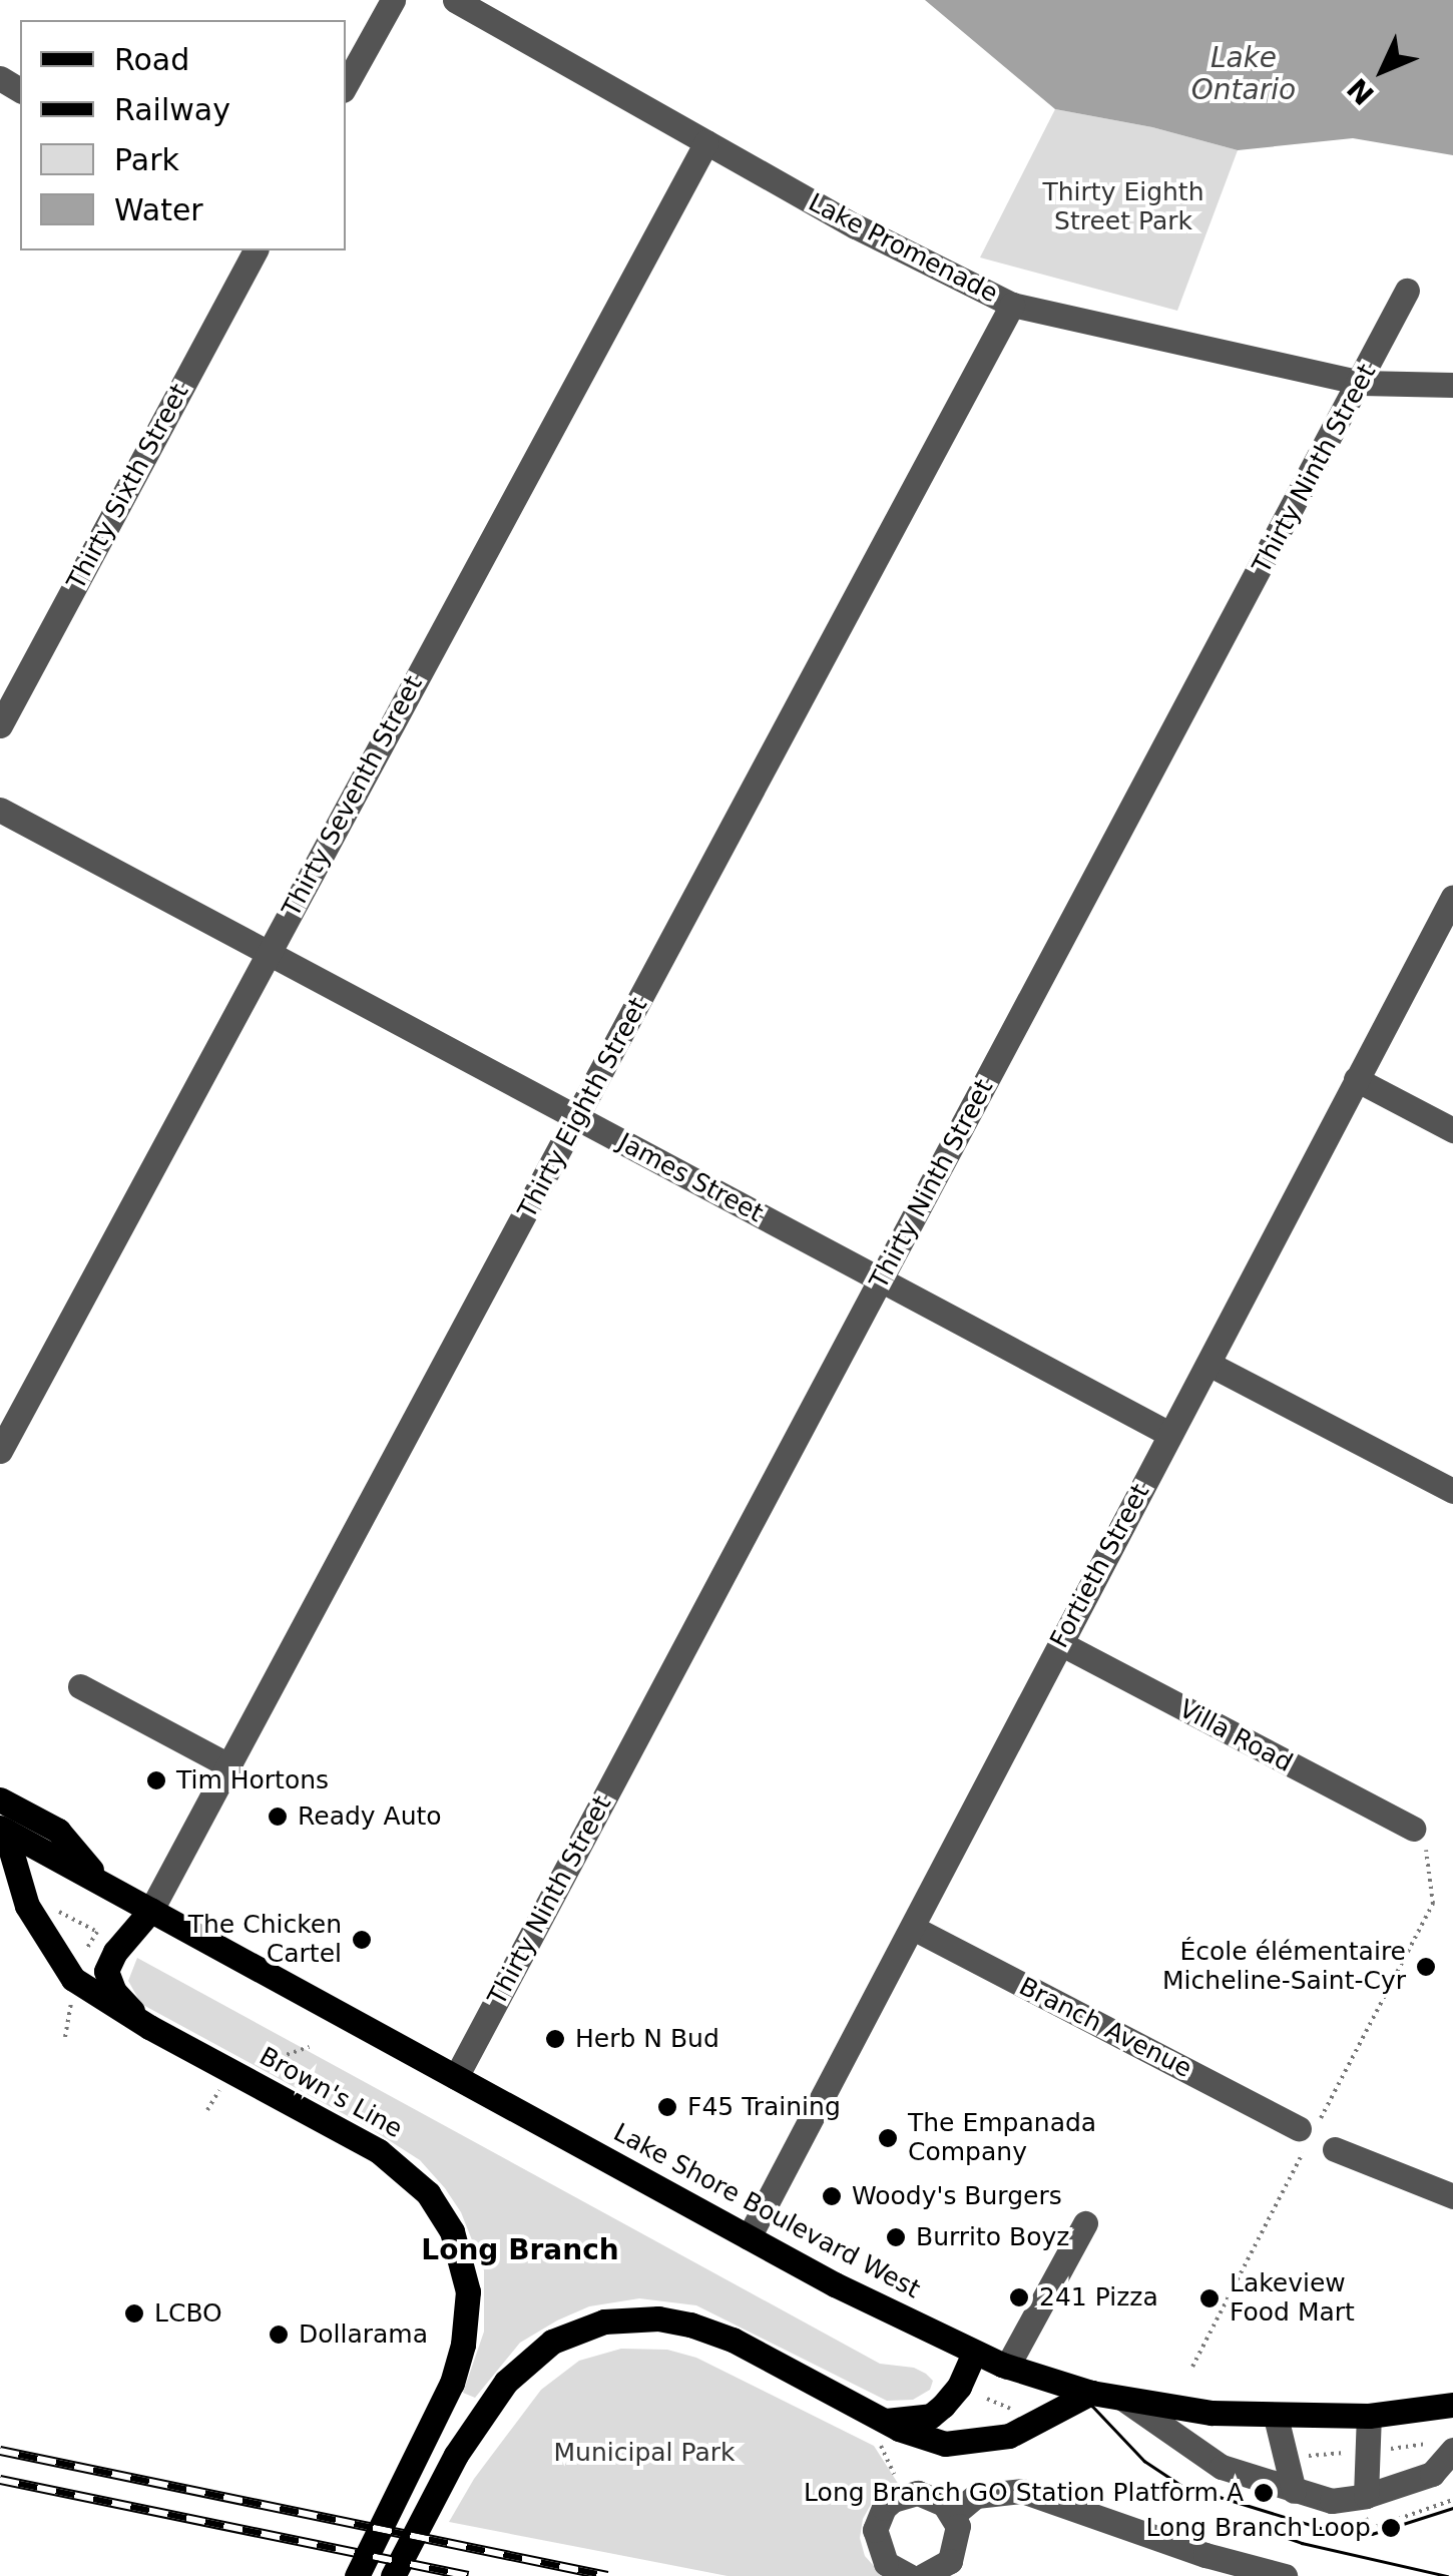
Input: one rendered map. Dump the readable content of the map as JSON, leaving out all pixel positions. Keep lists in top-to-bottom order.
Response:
{
  "streets": {
    "main road": ["Brown's Line", "Lake Shore Boulevard West"],
    "street": [
      "Lake Promenade",
      "Thirty Ninth Street",
      "Thirty Sixth Street",
      "Thirty Seventh Street",
      "Thirty Eighth Street",
      "James Street",
      "Fortieth Street",
      "Villa Road",
      "Branch Avenue"
    ]
  },
  "crossings": [
    ["Lake Promenade", "Thirty Ninth Street"],
    ["Lake Promenade", "Thirty Seventh Street"],
    ["Lake Promenade", "Thirty Eighth Street"],
    ["Thirty Ninth Street", "James Street"],
    ["Thirty Ninth Street", "Lake Shore Boulevard West"],
    ["Thirty Seventh Street", "James Street"],
    ["Thirty Eighth Street", "James Street"],
    ["Thirty Eighth Street", "Brown's Line"],
    ["Thirty Eighth Street", "Lake Shore Boulevard West"],
    ["James Street", "Fortieth Street"],
    ["Fortieth Street", "Villa Road"],
    ["Fortieth Street", "Branch Avenue"],
    ["Fortieth Street", "Lake Shore Boulevard West"],
    ["Brown's Line", "Lake Shore Boulevard West"]
  ],
  "districts": ["Long Branch"],
  "water": ["Lake Ontario"],
  "parks": ["Thirty Eighth Street Park", "Municipal Park"],
  "places": [
    "Tim Hortons",
    "Ready Auto",
    "The Chicken Cartel",
    "École élémentaire Micheline-Saint-Cyr",
    "Herb N Bud",
    "F45 Training",
    "The Empanada Company",
    "Woody's Burgers",
    "Burrito Boyz",
    "241 Pizza",
    "Lakeview Food Mart",
    "LCBO",
    "Dollarama",
    "Long Branch GO Station Platform A",
    "Long Branch Loop"
  ],
  "legend": [
    "Road",
    "Railway",
    "Park",
    "Water"
  ],
  "north": "bottom left"
}
